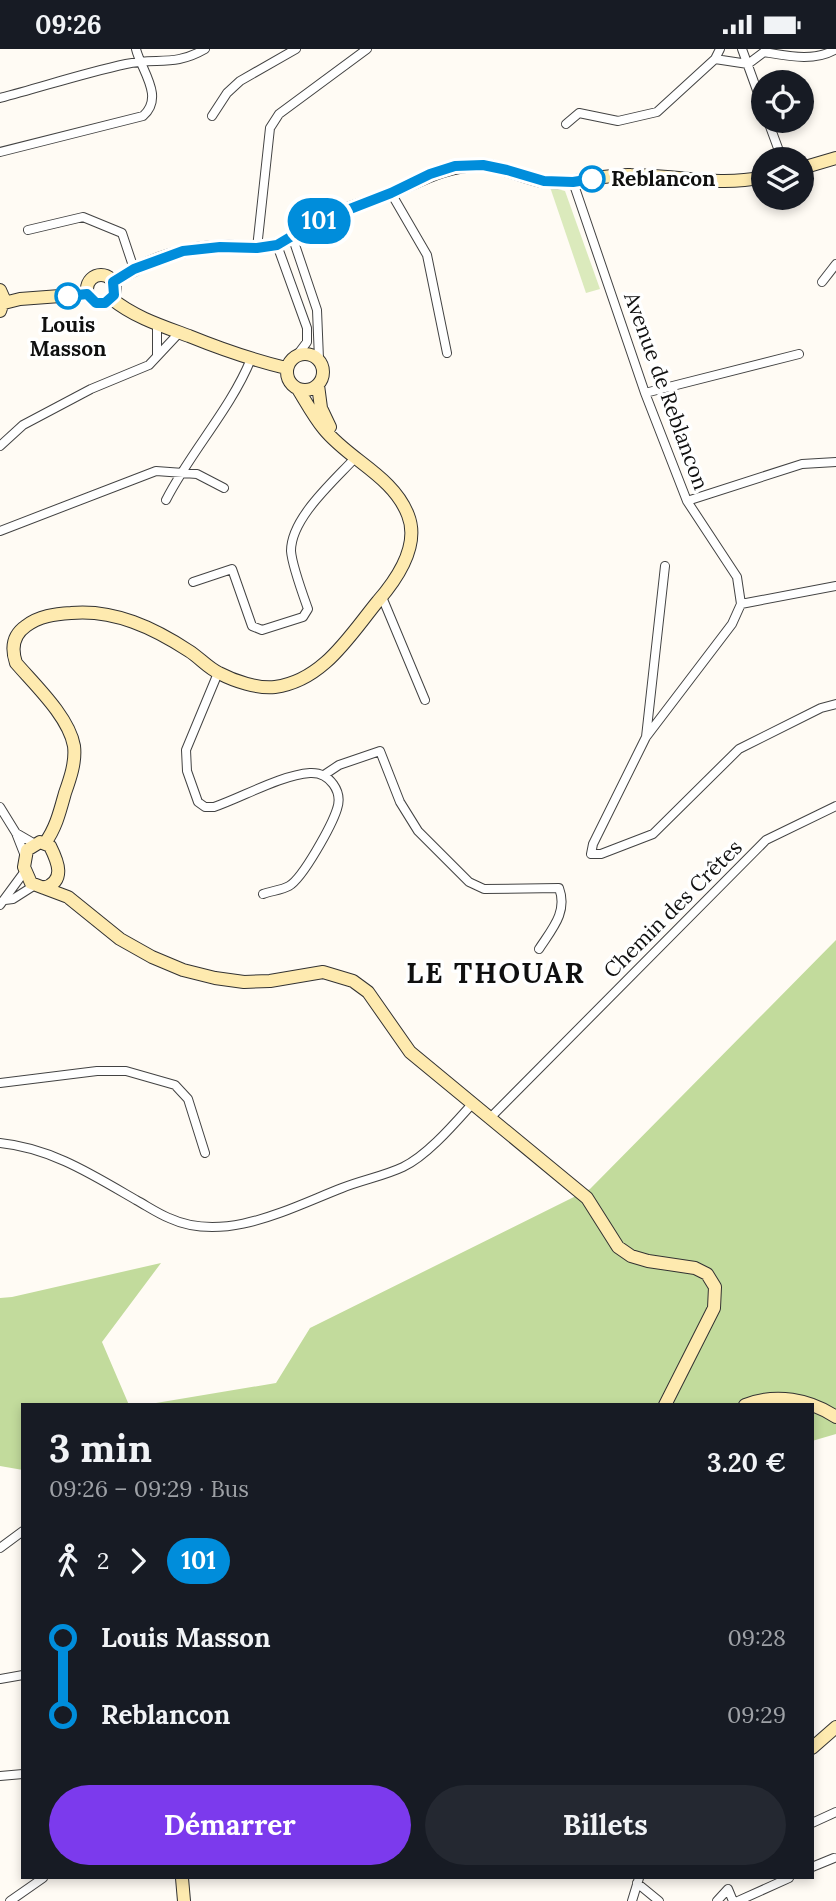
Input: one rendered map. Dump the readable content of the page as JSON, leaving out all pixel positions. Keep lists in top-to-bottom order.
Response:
{
  "streets": {
    "street": ["Avenue de Reblancon", "Chemin des Crêtes"]
  },
  "districts": ["LE THOUAR"],
  "places": ["Reblancon", "Louis Masson"],
  "lines": ["bus line 101"],
  "page": {
    "status": "09:26",
    "on_map": "101",
    "heading": ["3 min", "09:26 – 09:29 · Bus", "3.20 €"],
    "legs": ["2", "101"],
    "list": [
      {
        "name": "Louis Masson",
        "value": "09:28"
      },
      {
        "name": "Reblancon",
        "value": "09:29"
      }
    ],
    "buttons": ["Démarrer", "Billets"]
  }
}
